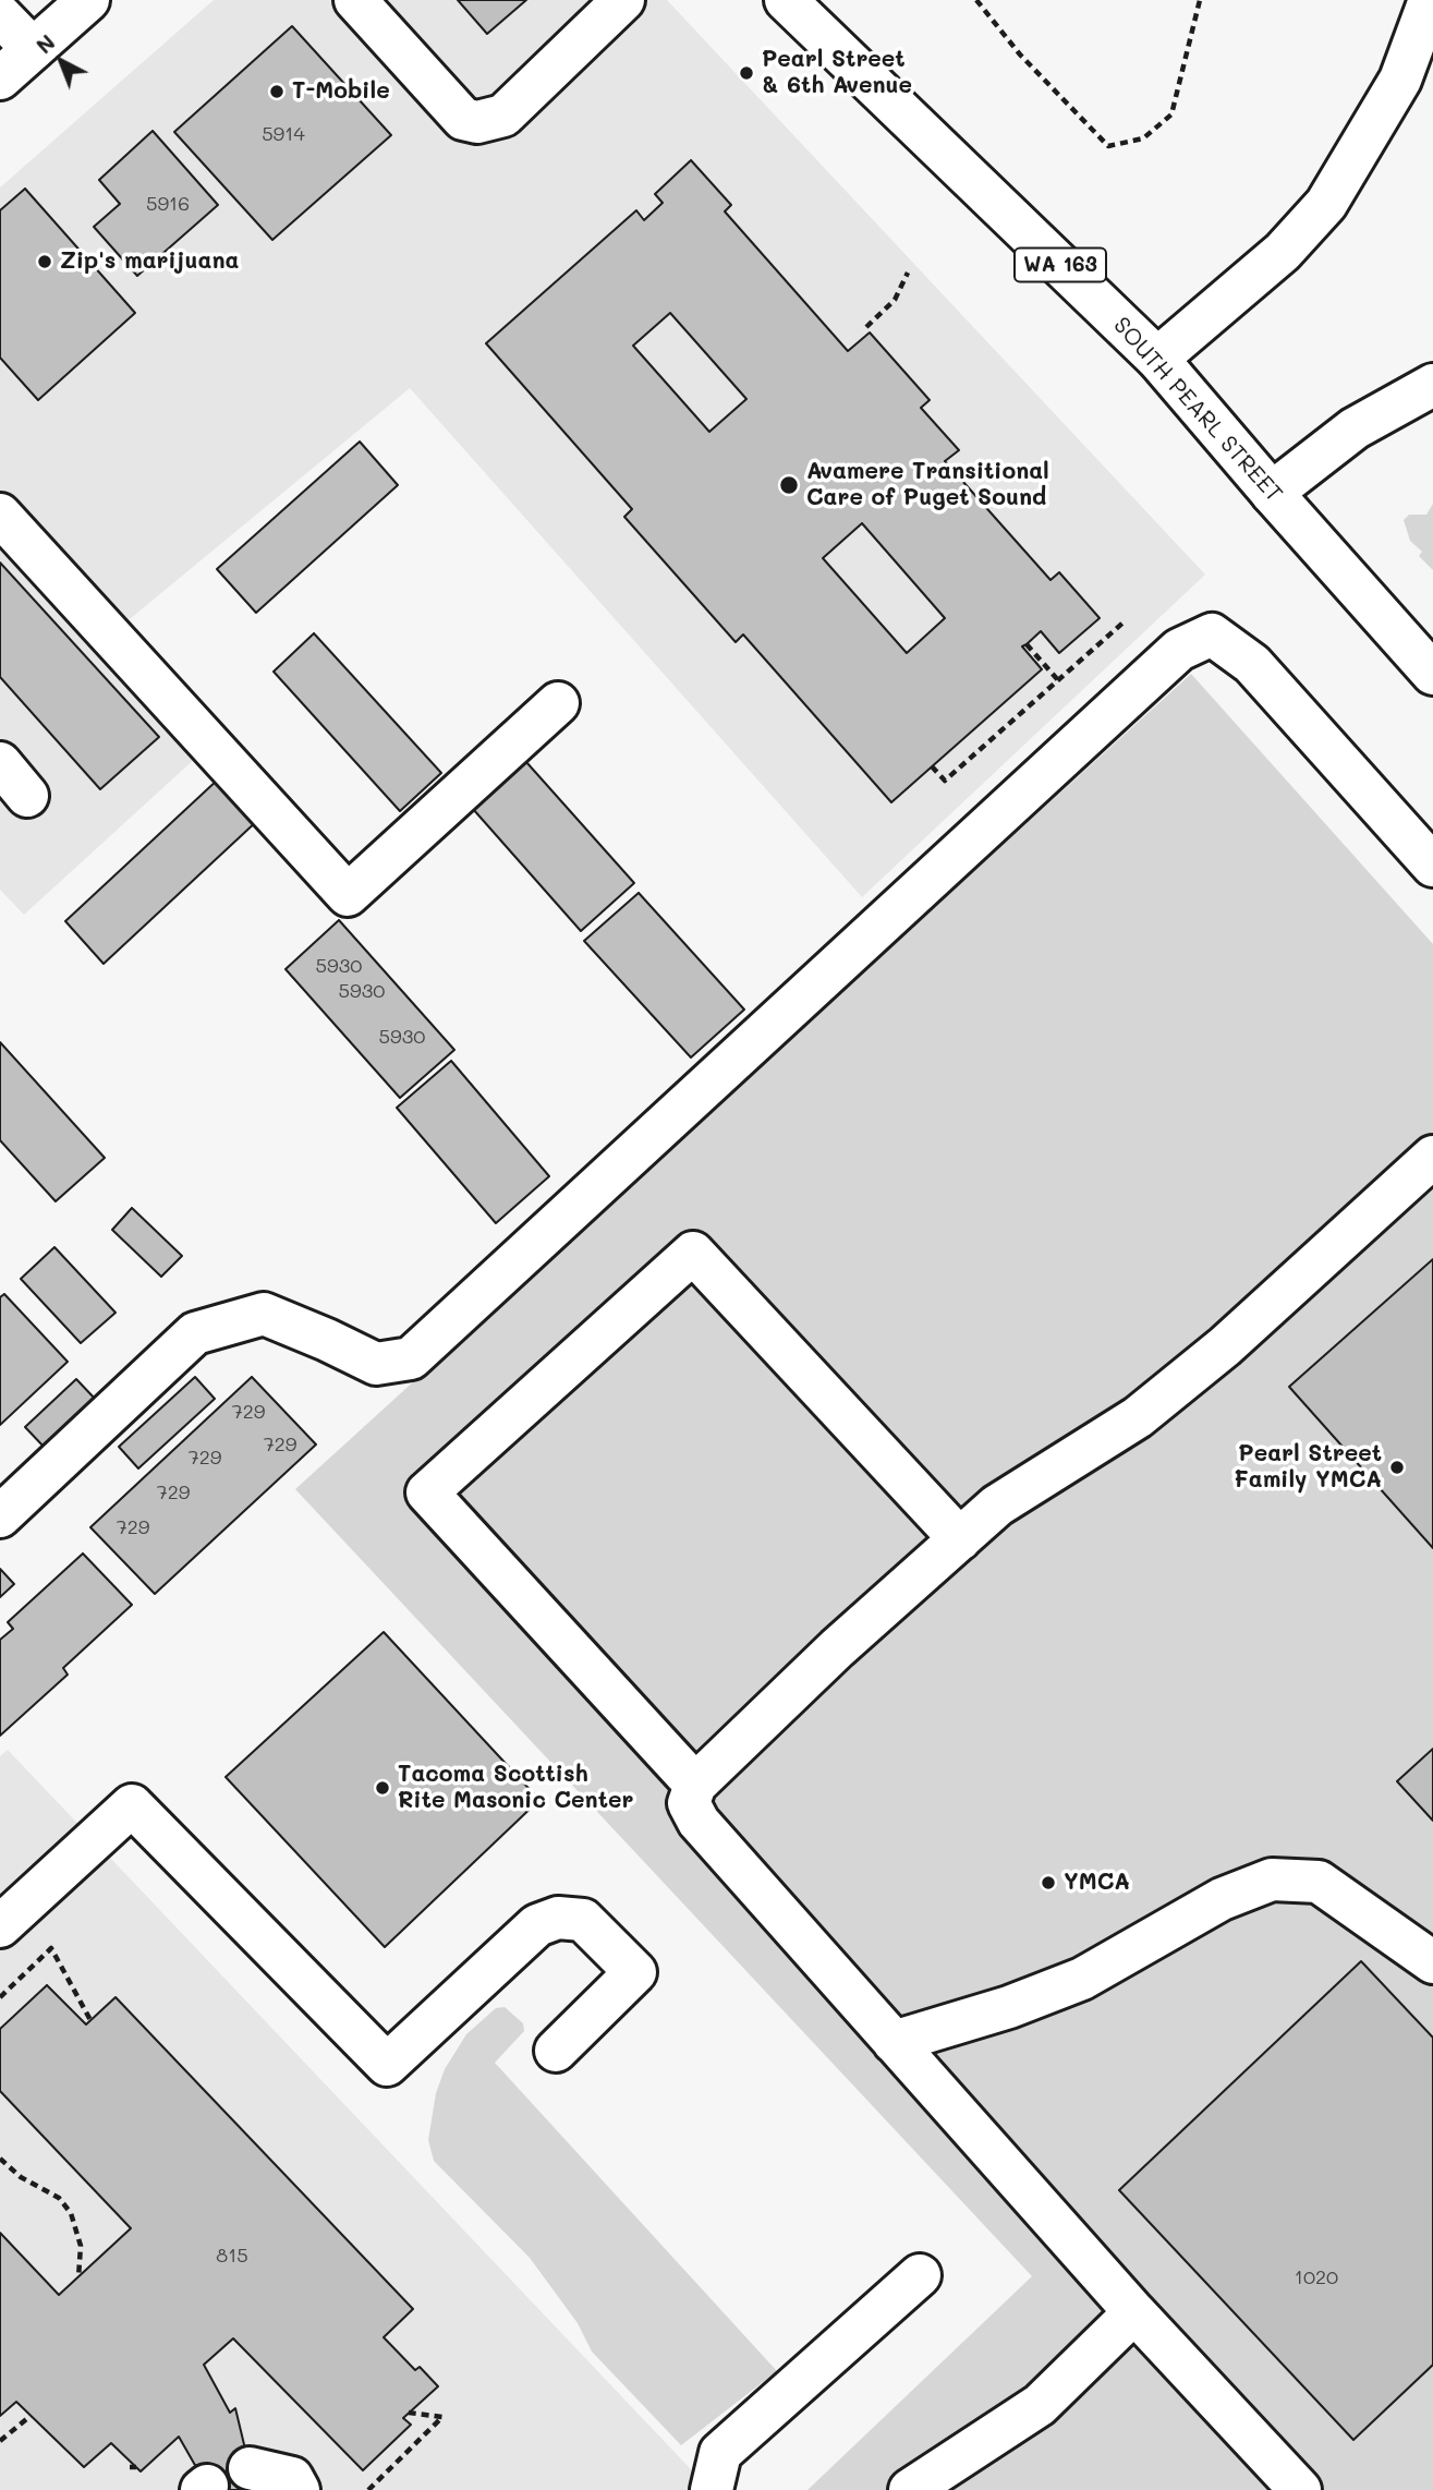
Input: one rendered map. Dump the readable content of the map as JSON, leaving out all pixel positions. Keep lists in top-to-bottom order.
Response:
{
  "streets": {
    "main road": ["WA 163", "SOUTH PEARL STREET"]
  },
  "places": [
    "Pearl Street & 6th Avenue",
    "T-Mobile",
    "Zip's marijuana",
    "Avamere Transitional Care of Puget Sound",
    "Pearl Street Family YMCA",
    "Tacoma Scottish Rite Masonic Center",
    "YMCA"
  ],
  "house_numbers": [
    "5914",
    "5916",
    "5930",
    "5930",
    "5930",
    "729",
    "729",
    "729",
    "729",
    "729",
    "815",
    "1020"
  ],
  "north": "top left"
}
